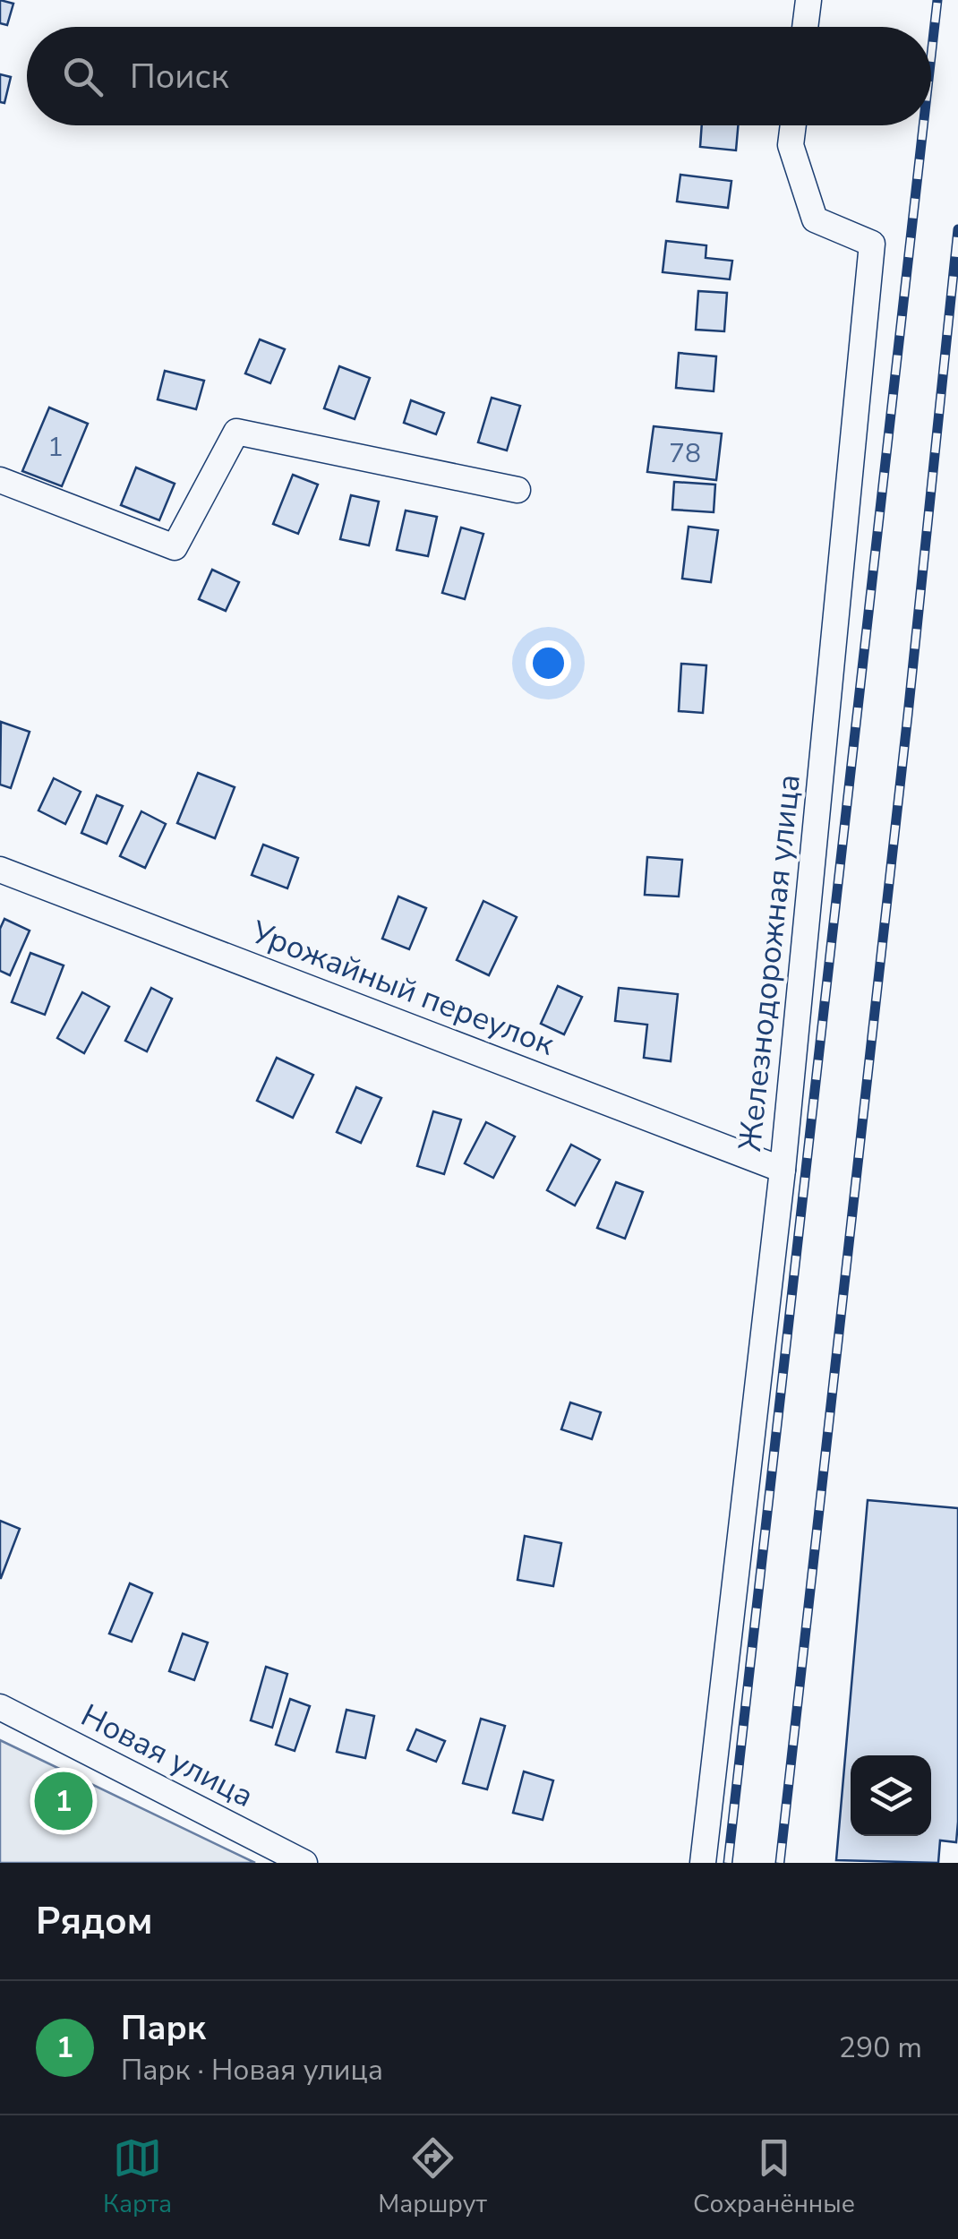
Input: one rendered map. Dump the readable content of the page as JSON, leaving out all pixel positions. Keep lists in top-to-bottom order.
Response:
{
  "streets": {
    "street": ["Железнодорожная улица", "Урожайный переулок", "Новая улица"]
  },
  "crossings": [
    ["Железнодорожная улица", "Урожайный переулок"]
  ],
  "house_numbers": ["1", "78"],
  "page": {
    "search": "Поиск",
    "pins": "1",
    "heading": "Рядом",
    "list": [
      {
        "mark": "1",
        "name": "Парк",
        "note": "Парк · Новая улица",
        "value": "290 m"
      }
    ],
    "nav": ["Карта", "Маршрут", "Сохранённые"]
  }
}
